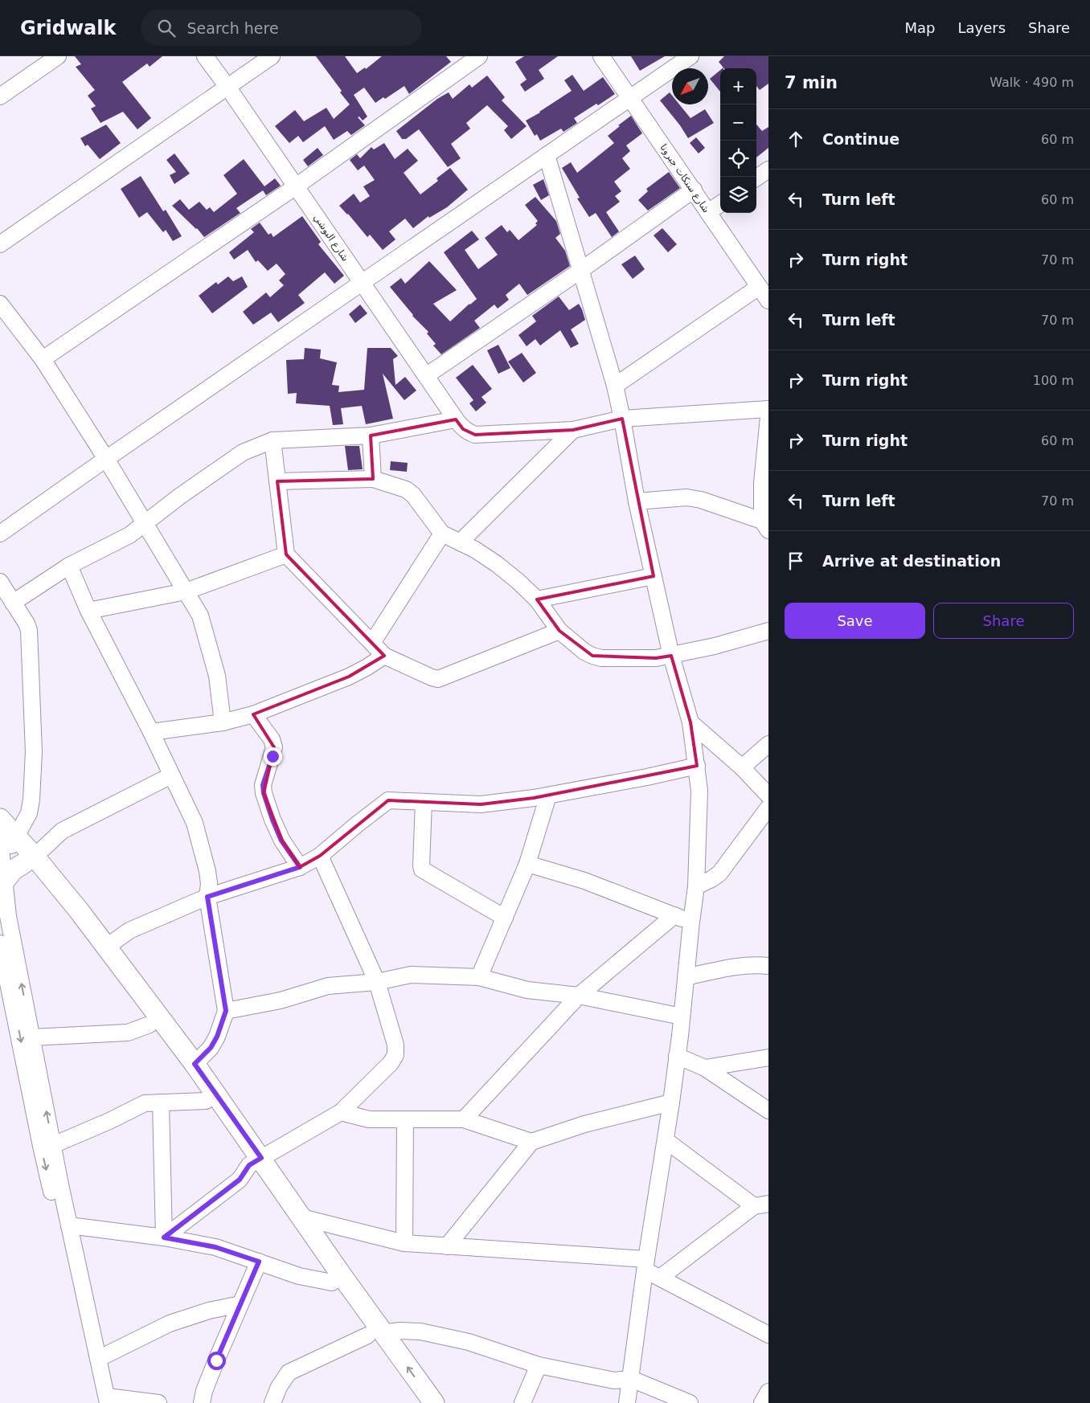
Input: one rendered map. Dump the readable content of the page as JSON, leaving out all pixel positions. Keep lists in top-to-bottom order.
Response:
{
  "streets": {
    "street": ["شارع سنكات جبرونا", "شارع البوشي"]
  },
  "north": "bottom left",
  "page": {
    "header": "Gridwalk",
    "search": "Search here",
    "nav": ["Map", "Layers", "Share"],
    "heading": ["7 min", "Walk · 490 m"],
    "map_buttons": ["+", "−"],
    "list": [
      ["Continue", "60 m"],
      ["Turn left", "60 m"],
      ["Turn right", "70 m"],
      ["Turn left", "70 m"],
      ["Turn right", "100 m"],
      ["Turn right", "60 m"],
      ["Turn left", "70 m"],
      "Arrive at destination"
    ],
    "buttons": ["Save", "Share"]
  }
}
